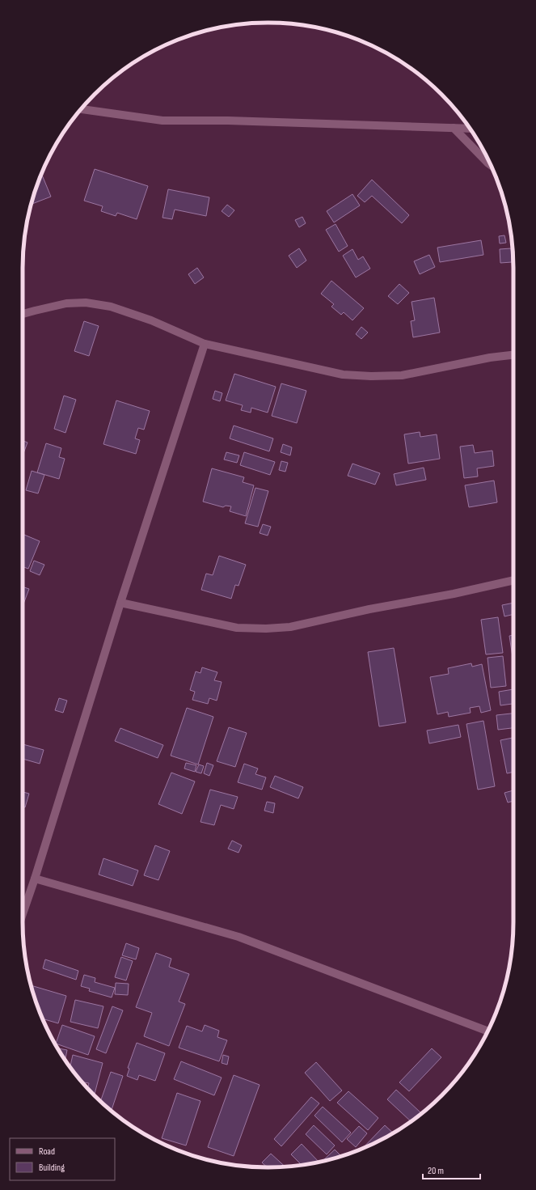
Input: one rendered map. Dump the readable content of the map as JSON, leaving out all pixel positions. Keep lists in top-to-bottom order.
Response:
{
  "legend": ["Road", "Building"],
  "scale_bar": "20 m"
}
